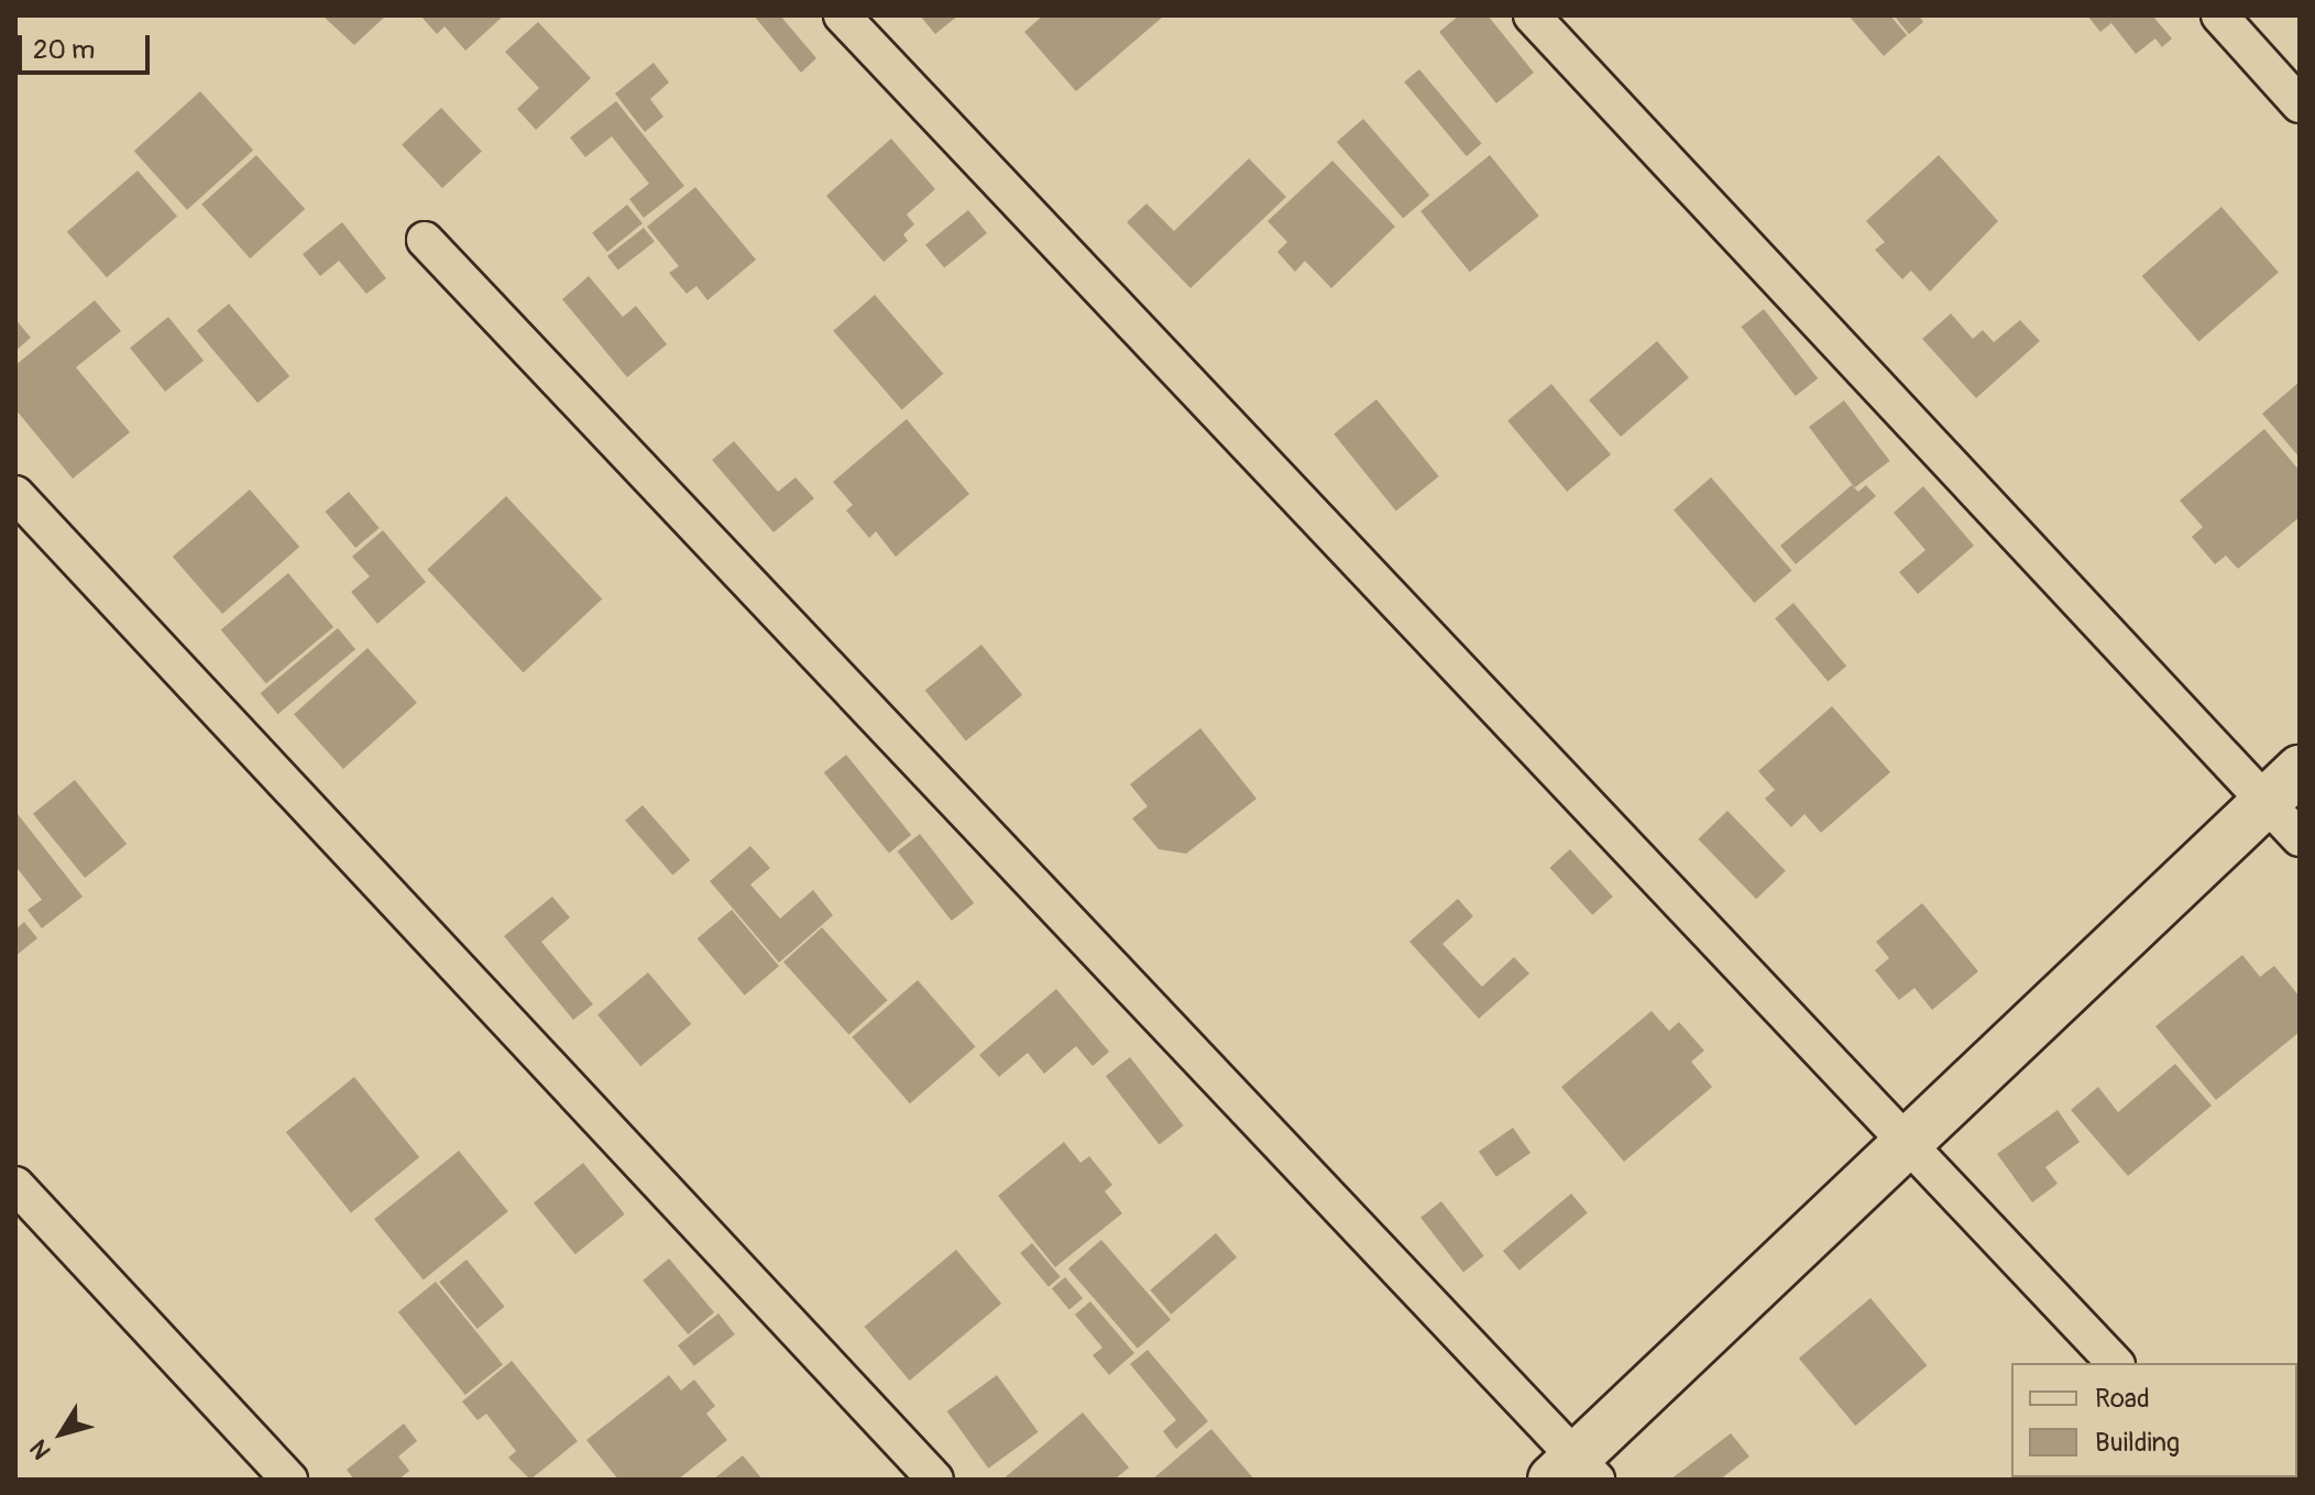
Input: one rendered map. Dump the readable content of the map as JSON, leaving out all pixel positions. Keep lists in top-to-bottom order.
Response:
{
  "legend": ["Road", "Building"],
  "scale_bar": "20 m",
  "north": "bottom left"
}
